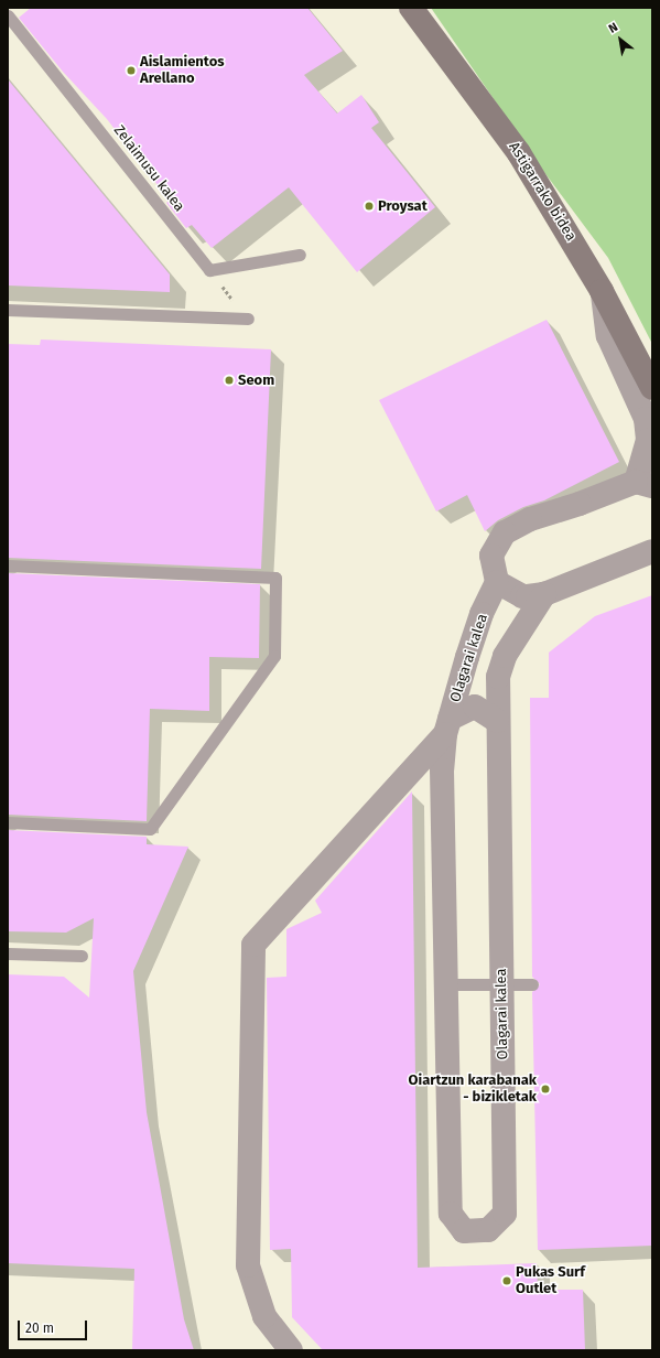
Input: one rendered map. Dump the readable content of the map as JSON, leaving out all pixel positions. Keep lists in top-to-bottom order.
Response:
{
  "streets": {
    "main road": ["Astigarrako bidea"],
    "street": ["Olagarai kalea"],
    "lane": ["Zelaimusu kalea"]
  },
  "places": [
    "Aislamientos Arellano",
    "Proysat",
    "Seom",
    "Oiartzun karabanak - bizikletak",
    "Pukas Surf Outlet"
  ],
  "scale_bar": "20 m",
  "north": "top left"
}
